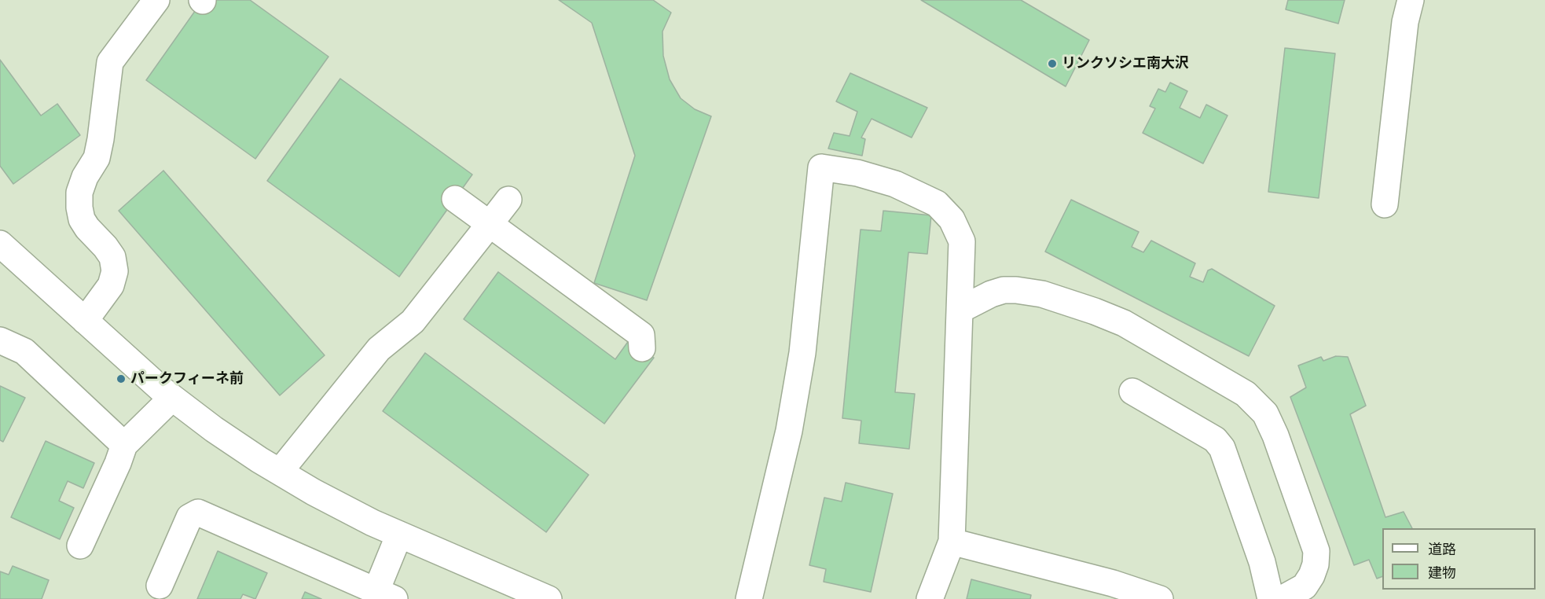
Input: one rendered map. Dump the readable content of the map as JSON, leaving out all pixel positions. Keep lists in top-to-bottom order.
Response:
{
  "places": ["リンクソシエ南大沢", "パークフィーネ前"],
  "legend": ["道路", "建物"]
}
